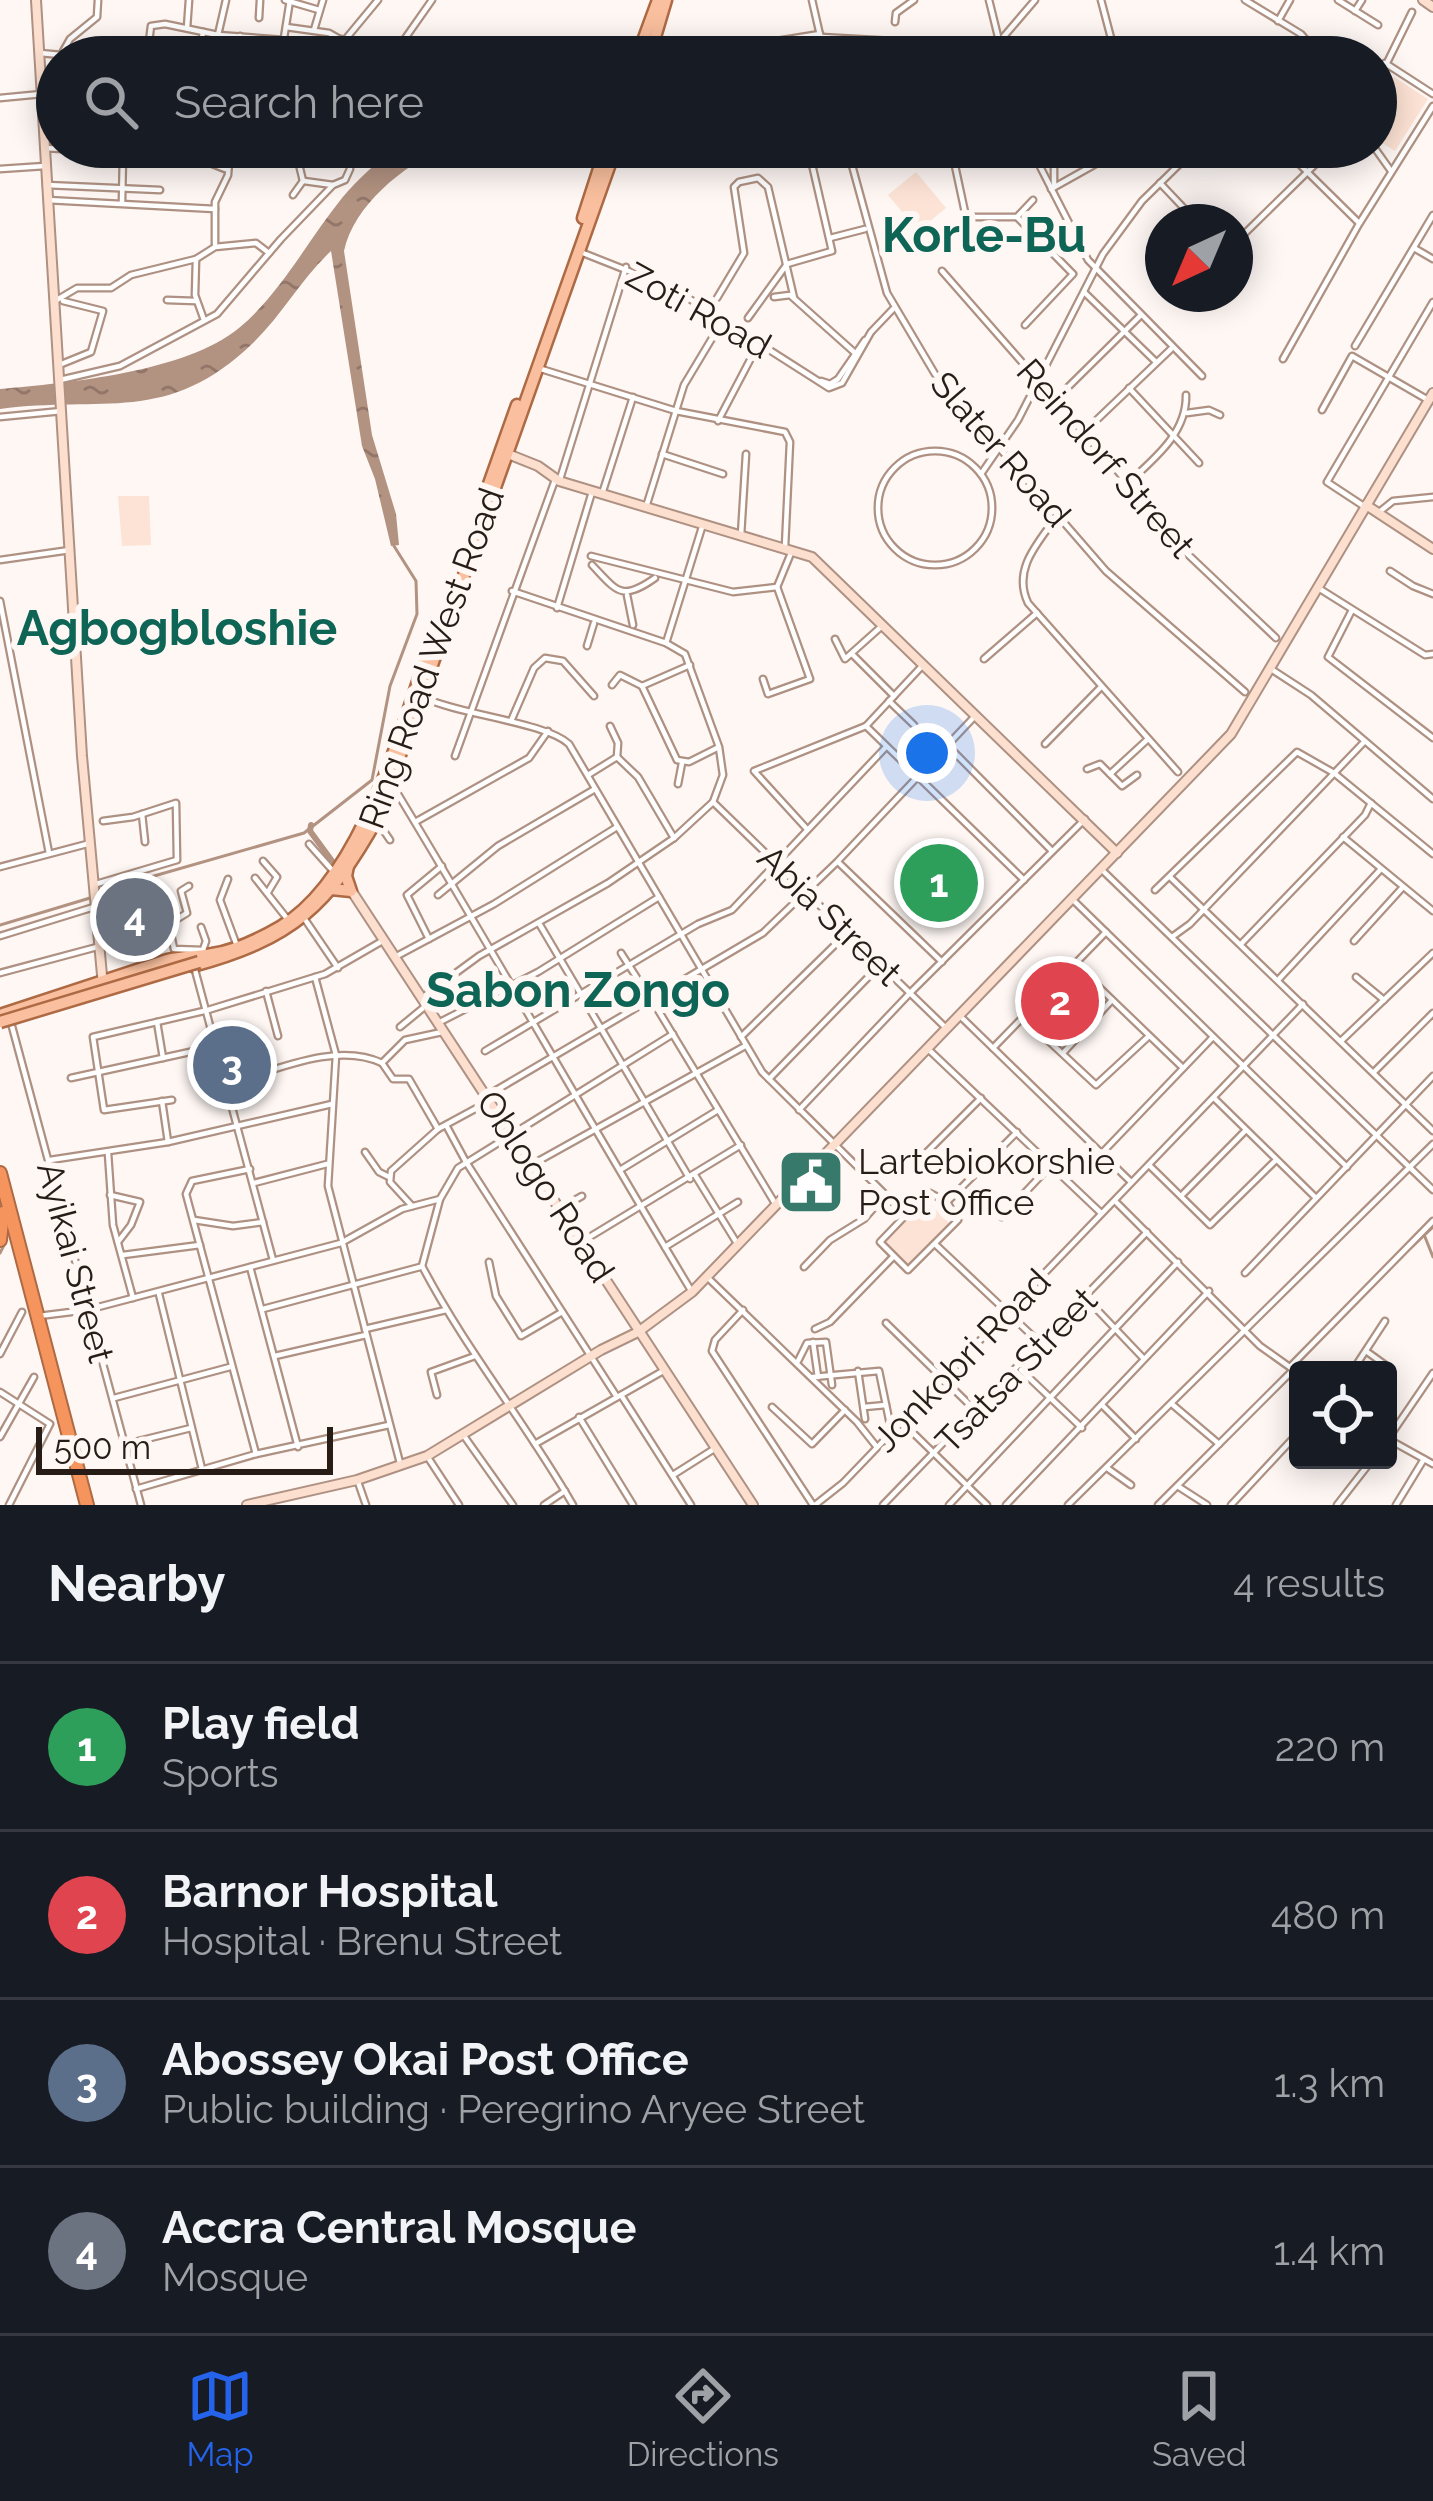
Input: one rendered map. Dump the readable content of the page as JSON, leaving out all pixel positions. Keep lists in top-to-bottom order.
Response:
{
  "streets": {
    "main road": ["Ring Road West Road", "Oblogo Road"],
    "street": [
      "Zoti Road",
      "Slater Road",
      "Reindorf Street",
      "Abia Street",
      "Ayikai Street",
      "Jonkobri Road",
      "Tsatsa Street"
    ]
  },
  "crossings": [
    ["Zoti Road", "Slater Road"],
    ["Zoti Road", "Ring Road West Road"],
    ["Ring Road West Road", "Oblogo Road"],
    ["Ring Road West Road", "Ayikai Street"]
  ],
  "districts": ["Korle-Bu", "Agbogbloshie", "Sabon Zongo"],
  "places": {
    "public building": ["Lartebiokorshie Post Office"]
  },
  "scale_bar": "500 m",
  "north": "bottom left",
  "page": {
    "search": "Search here",
    "pins": [
      "1",
      "4",
      "2",
      "3"
    ],
    "scale": "500 m",
    "heading": ["Nearby", "4 results"],
    "list": [
      {
        "mark": "1",
        "name": "Play field",
        "note": "Sports",
        "value": "220 m"
      },
      {
        "mark": "2",
        "name": "Barnor Hospital",
        "note": "Hospital · Brenu Street",
        "value": "480 m"
      },
      {
        "mark": "3",
        "name": "Abossey Okai Post Office",
        "note": "Public building · Peregrino Aryee Street",
        "value": "1.3 km"
      },
      {
        "mark": "4",
        "name": "Accra Central Mosque",
        "note": "Mosque",
        "value": "1.4 km"
      }
    ],
    "nav": ["Map", "Directions", "Saved"]
  }
}
